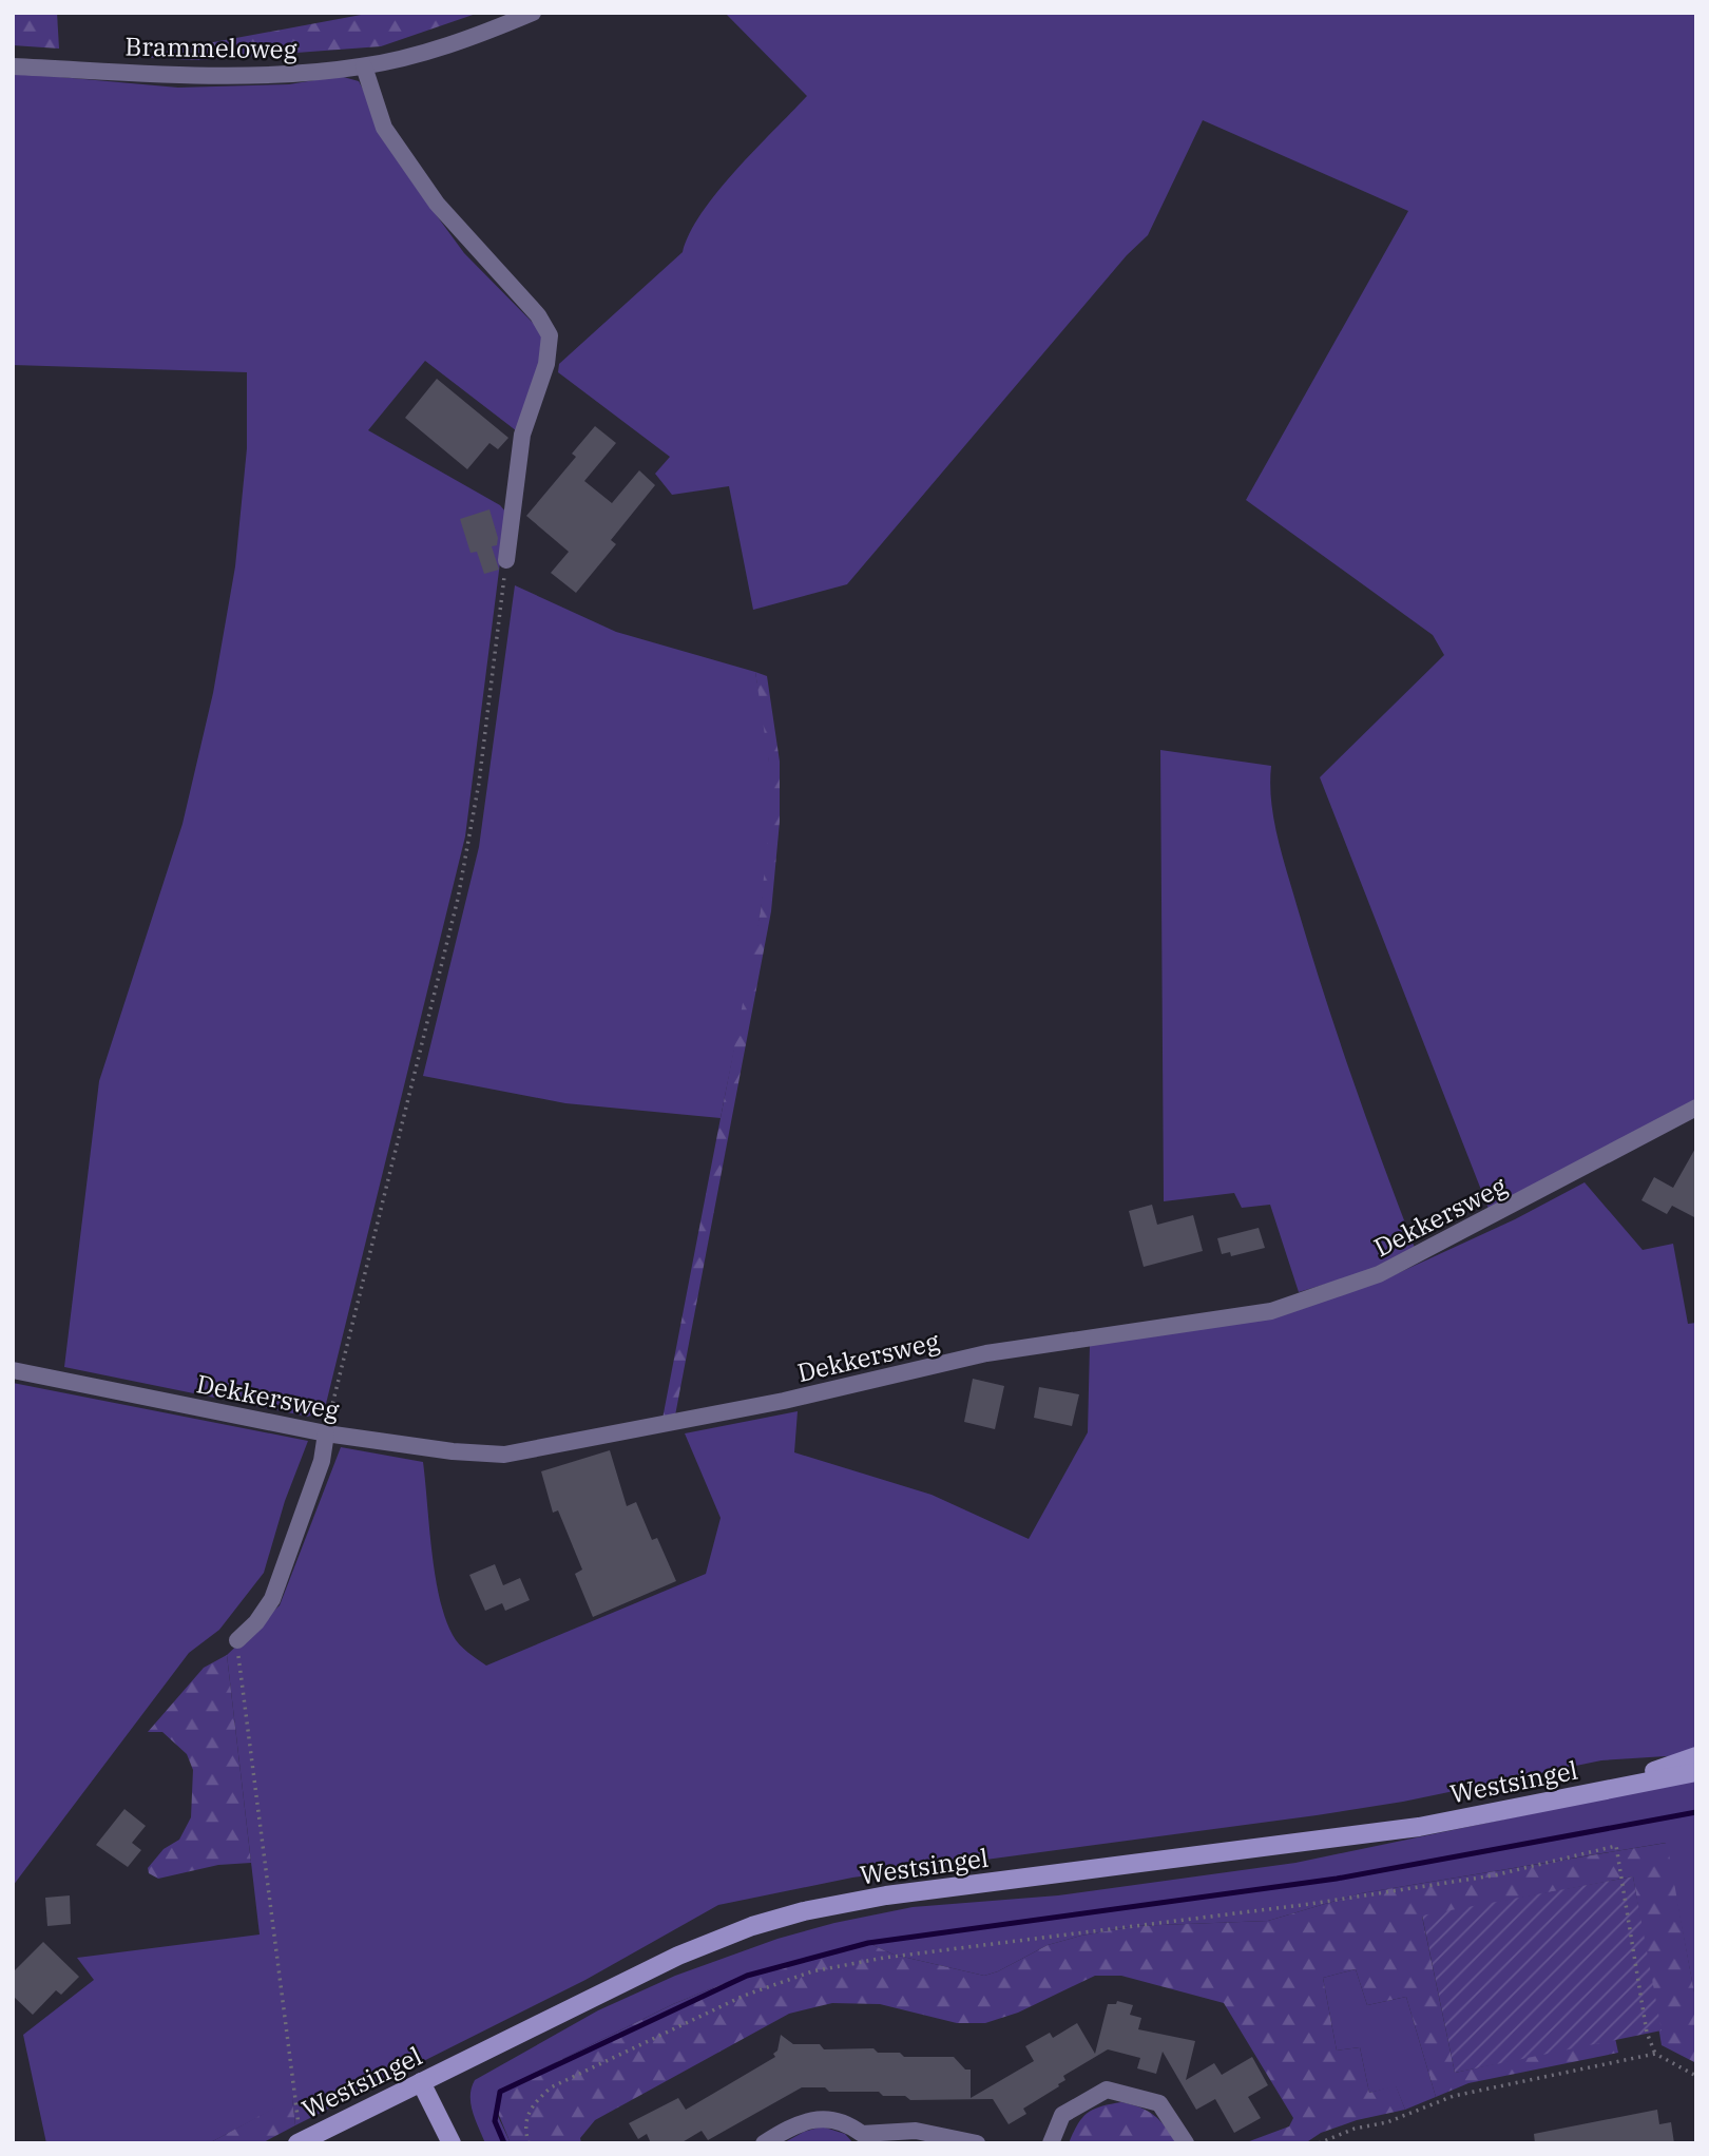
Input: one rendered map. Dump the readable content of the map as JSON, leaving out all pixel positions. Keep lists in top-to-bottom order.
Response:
{
  "streets": {
    "main road": ["Westsingel"],
    "street": ["Brammeloweg", "Dekkersweg"]
  }
}
